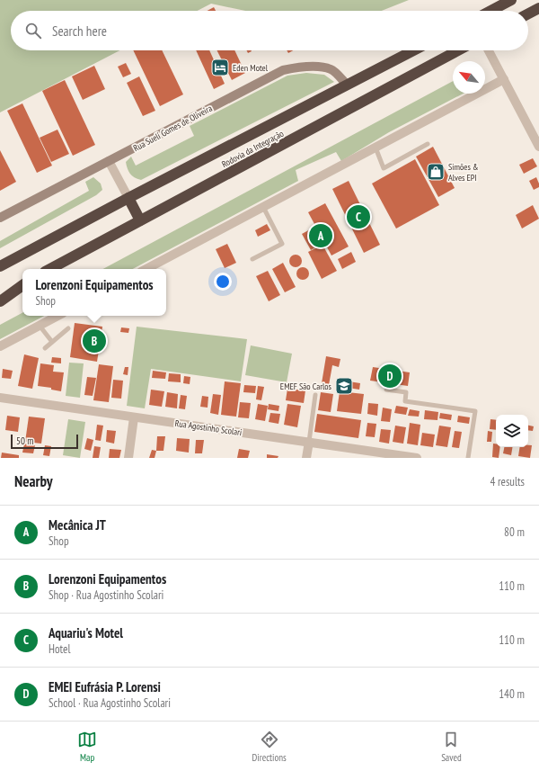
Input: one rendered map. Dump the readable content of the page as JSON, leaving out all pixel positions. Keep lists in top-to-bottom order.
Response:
{
  "streets": {
    "highway": ["Rodovia da Integração"],
    "street": ["Rua Sueli Gomes de Oliveira", "Rua Agostinho Scolari"]
  },
  "crossings": [
    ["Rua Sueli Gomes de Oliveira", "Rodovia da Integração"]
  ],
  "places": {
    "hotel": ["Eden Motel"],
    "shop": ["Simões & Alves EPI"],
    "school or university": ["EMEF São Carlos"]
  },
  "scale_bar": "50 m",
  "north": "top left",
  "page": {
    "search": "Search here",
    "pins": [
      "C",
      "A",
      "B",
      "D"
    ],
    "popup": ["Lorenzoni Equipamentos", "Shop"],
    "scale": "50 m",
    "heading": ["Nearby", "4 results"],
    "list": [
      {
        "mark": "A",
        "name": "Mecânica JT",
        "note": "Shop",
        "value": "80 m"
      },
      {
        "mark": "B",
        "name": "Lorenzoni Equipamentos",
        "note": "Shop · Rua Agostinho Scolari",
        "value": "110 m"
      },
      {
        "mark": "C",
        "name": "Aquariu's Motel",
        "note": "Hotel",
        "value": "110 m"
      },
      {
        "mark": "D",
        "name": "EMEI Eufrásia P. Lorensi",
        "note": "School · Rua Agostinho Scolari",
        "value": "140 m"
      }
    ],
    "nav": ["Map", "Directions", "Saved"]
  }
}
